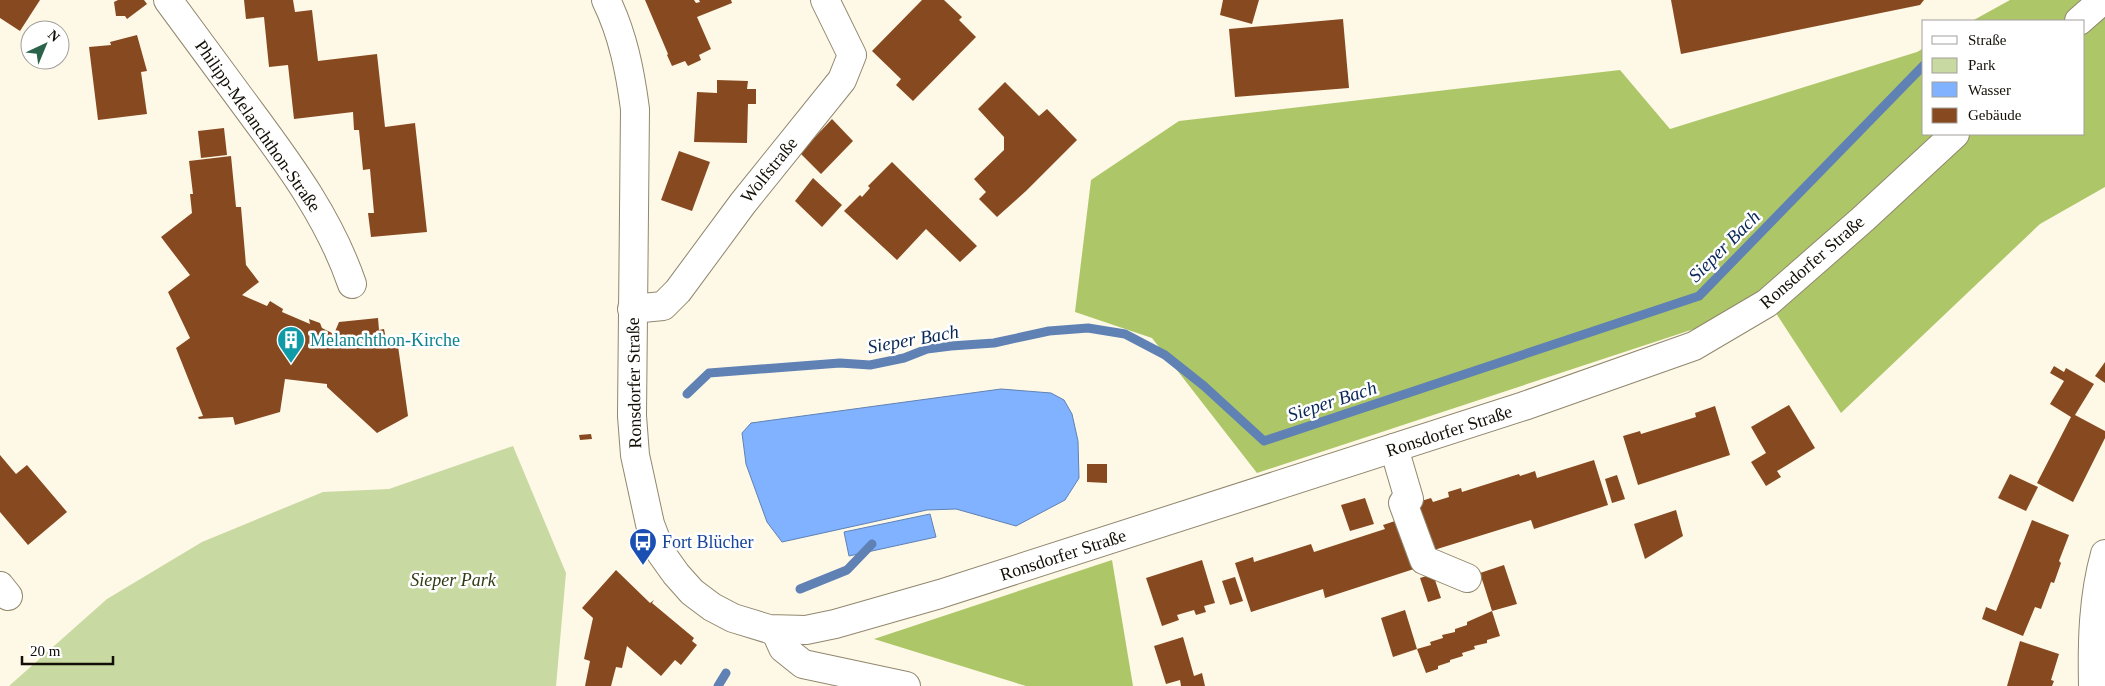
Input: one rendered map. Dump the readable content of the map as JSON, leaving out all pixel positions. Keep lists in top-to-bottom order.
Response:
{
  "streets": {
    "main road": ["Philipp-Melanchthon-Straße", "Wolfstraße", "Ronsdorfer Straße"]
  },
  "crossings": [
    ["Wolfstraße", "Ronsdorfer Straße"]
  ],
  "water": ["Sieper Bach"],
  "parks": ["Sieper Park"],
  "places": {
    "building": ["Melanchthon-Kirche"],
    "bus stop": ["Fort Blücher"]
  },
  "legend": [
    "Straße",
    "Park",
    "Wasser",
    "Gebäude"
  ],
  "scale_bar": "20 m",
  "north": "top right"
}
